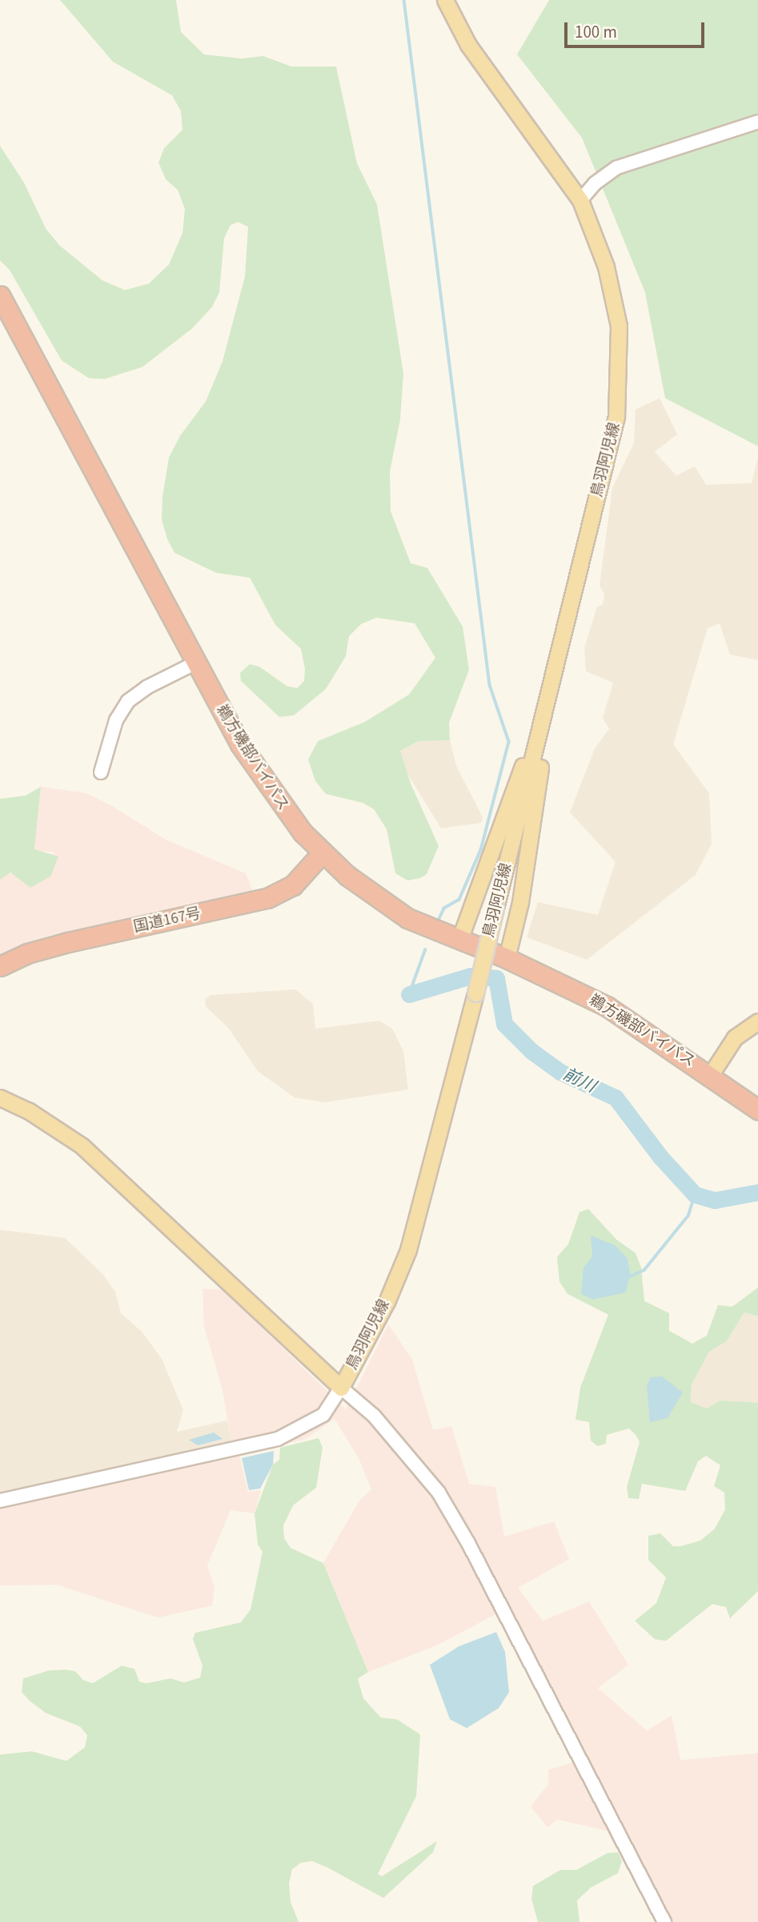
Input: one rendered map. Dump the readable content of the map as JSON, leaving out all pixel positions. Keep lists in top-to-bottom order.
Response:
{
  "streets": {
    "highway": ["鵜方磯部バイパス", "国道167号"],
    "main road": ["鳥羽阿児線"]
  },
  "crossings": [
    ["鵜方磯部バイパス", "国道167号"]
  ],
  "water": ["前川"],
  "scale_bar": "100 m"
}
